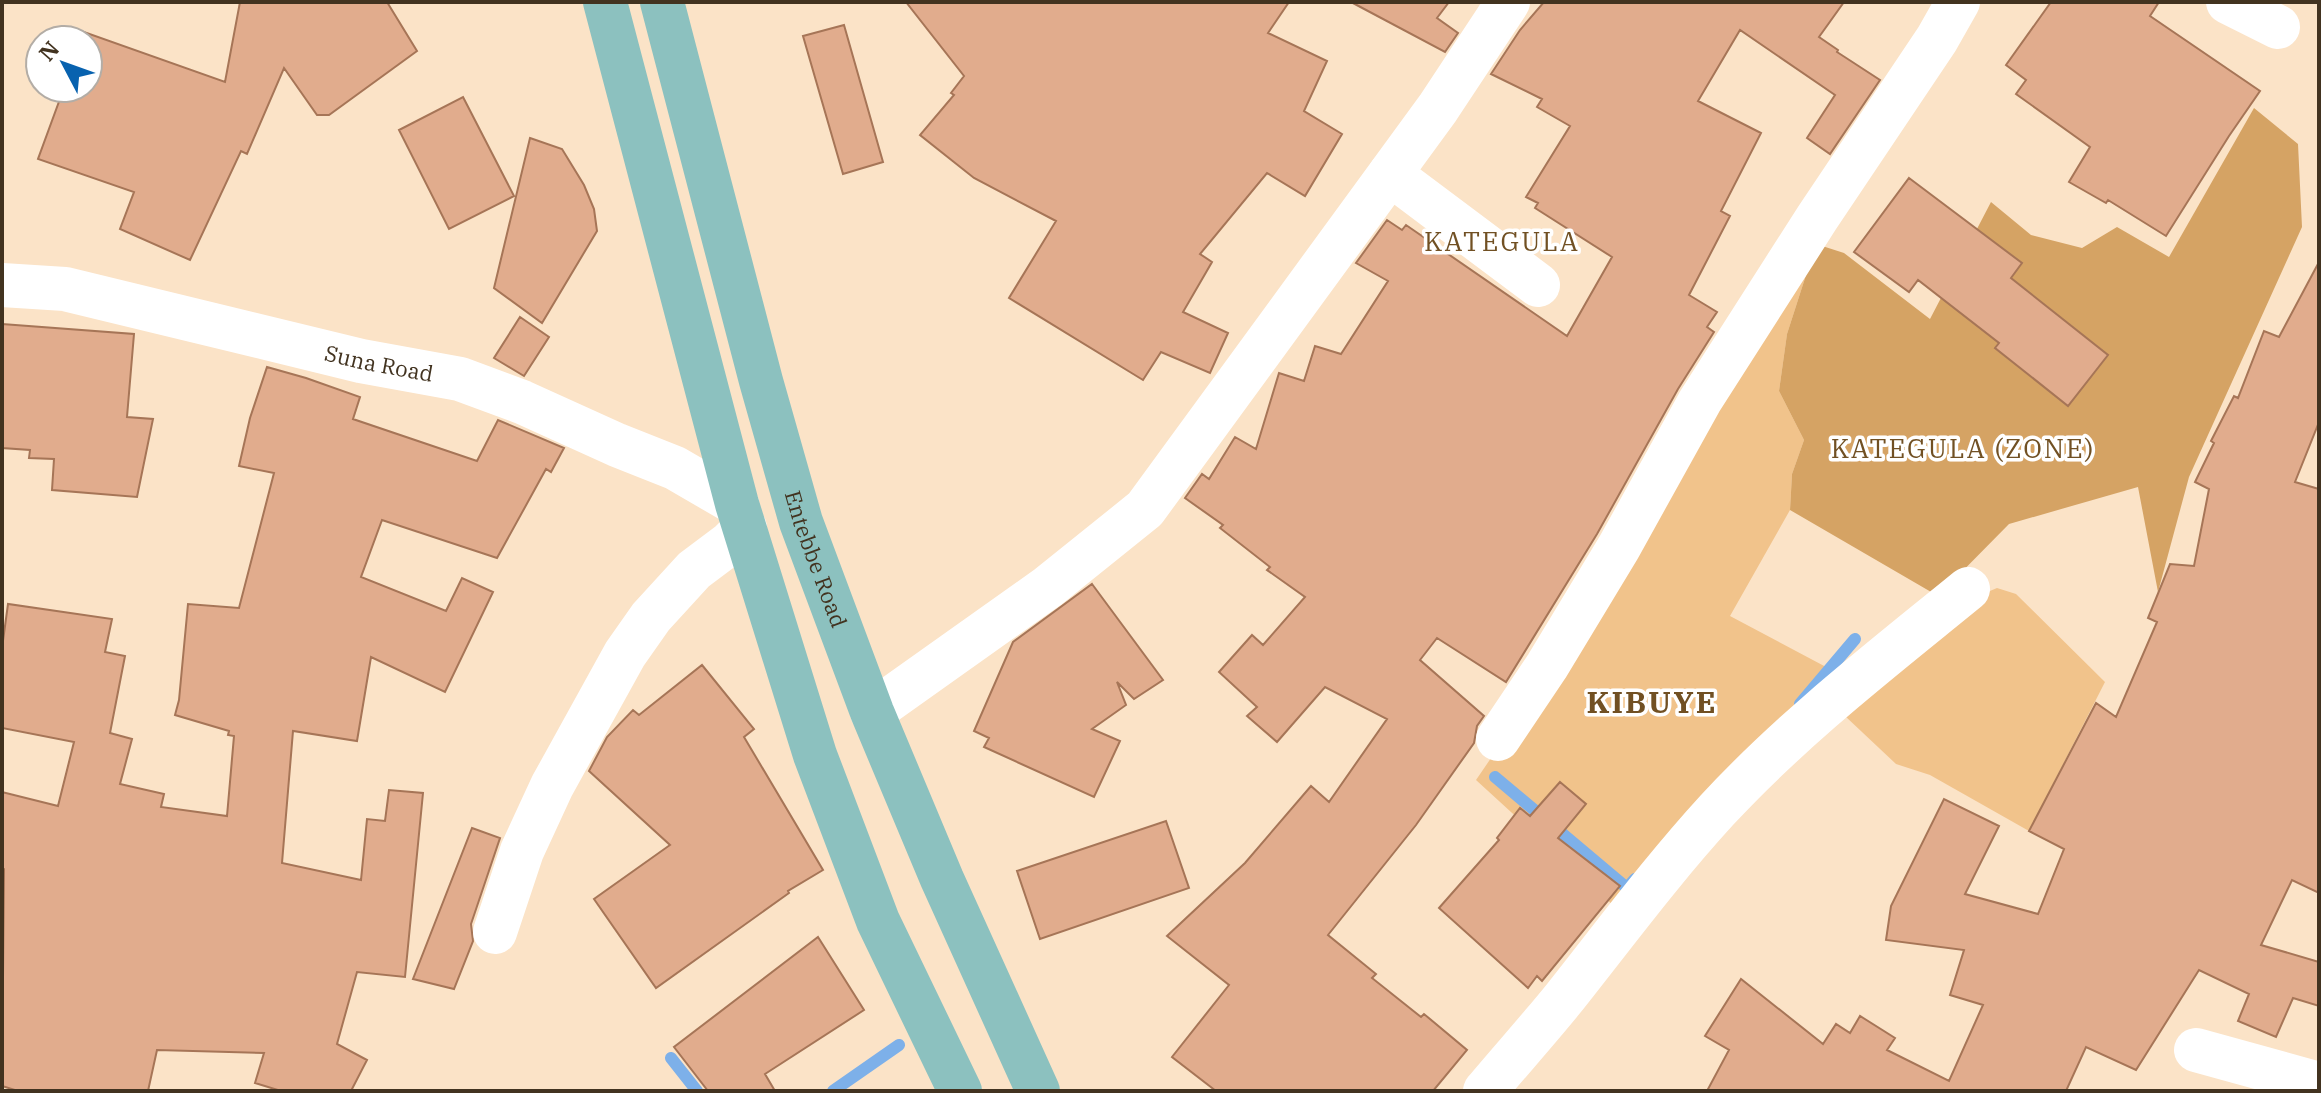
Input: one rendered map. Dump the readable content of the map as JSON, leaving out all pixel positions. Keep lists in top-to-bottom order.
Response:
{
  "streets": {
    "main road": ["Entebbe Road"],
    "street": ["Suna Road"]
  },
  "districts": ["KATEGULA", "KATEGULA (ZONE)", "KIBUYE"],
  "north": "top left"
}
